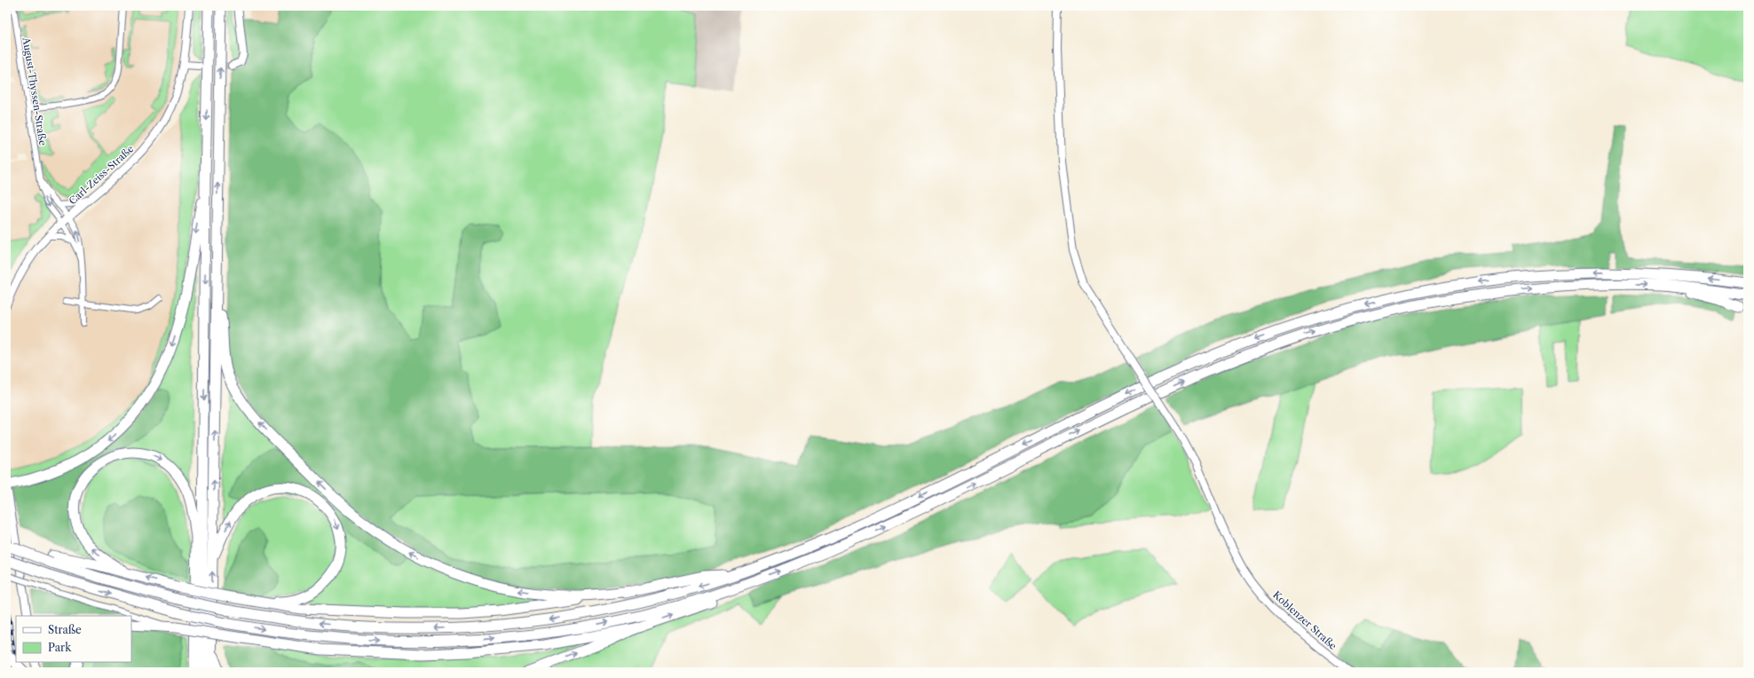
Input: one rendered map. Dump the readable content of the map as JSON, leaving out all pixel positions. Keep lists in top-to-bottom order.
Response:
{
  "streets": {
    "main road": ["Carl-Zeiss-Straße", "Koblenzer Straße"],
    "street": ["August-Thyssen-Straße"]
  },
  "crossings": [
    ["August-Thyssen-Straße", "Carl-Zeiss-Straße"]
  ],
  "legend": ["Straße", "Park"]
}
